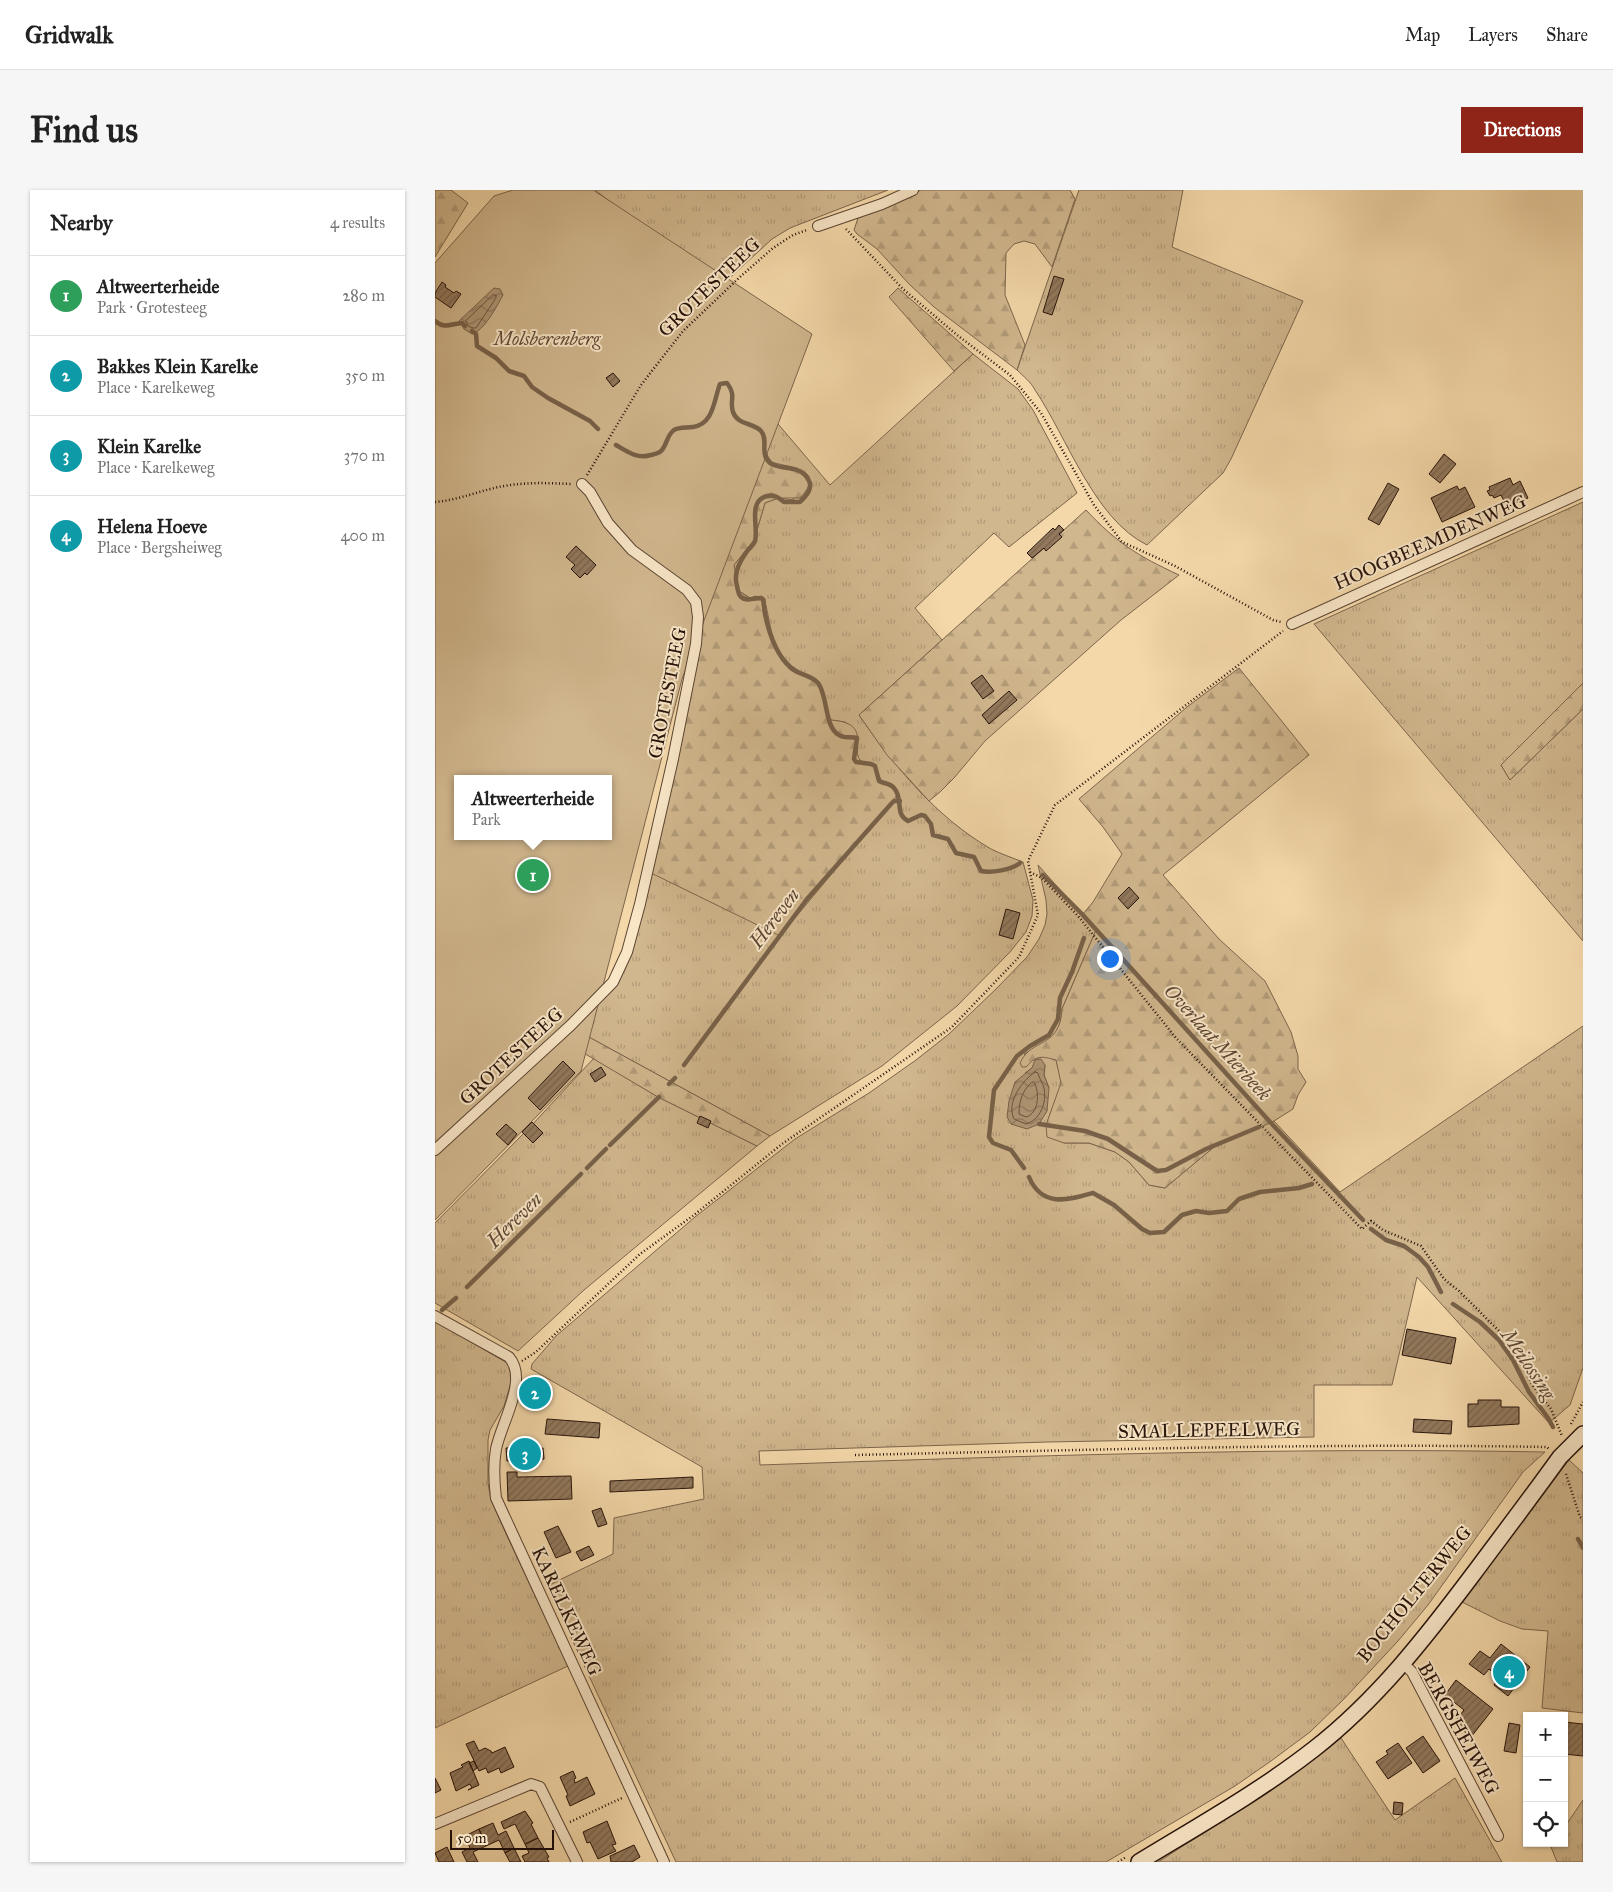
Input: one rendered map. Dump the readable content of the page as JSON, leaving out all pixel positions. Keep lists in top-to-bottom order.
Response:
{
  "streets": {
    "street": [
      "GROTESTEEG",
      "HOOGBEEMDENWEG",
      "BOCHOLTERWEG",
      "KARELKEWEG",
      "BERGSHEIWEG"
    ],
    "path": ["SMALLEPEELWEG"]
  },
  "crossings": [
    ["SMALLEPEELWEG", "BOCHOLTERWEG"],
    ["BOCHOLTERWEG", "BERGSHEIWEG"]
  ],
  "water": ["Hereven", "Overlaat Mierbeek", "Meilossing"],
  "parks": ["Molsberenberg"],
  "scale_bar": "50 m",
  "page": {
    "header": "Gridwalk",
    "nav": ["Map", "Layers", "Share"],
    "buttons": "Directions",
    "title": "Find us",
    "heading": ["Nearby", "4 results"],
    "list": [
      {
        "mark": "1",
        "name": "Altweerterheide",
        "note": "Park · Grotesteeg",
        "value": "280 m"
      },
      {
        "mark": "2",
        "name": "Bakkes Klein Karelke",
        "note": "Place · Karelkeweg",
        "value": "350 m"
      },
      {
        "mark": "3",
        "name": "Klein Karelke",
        "note": "Place · Karelkeweg",
        "value": "370 m"
      },
      {
        "mark": "4",
        "name": "Helena Hoeve",
        "note": "Place · Bergsheiweg",
        "value": "400 m"
      }
    ],
    "popup": ["Altweerterheide", "Park"],
    "pins": [
      "1",
      "2",
      "3",
      "4"
    ],
    "map_buttons": ["+", "−"],
    "scale": "50 m"
  }
}
